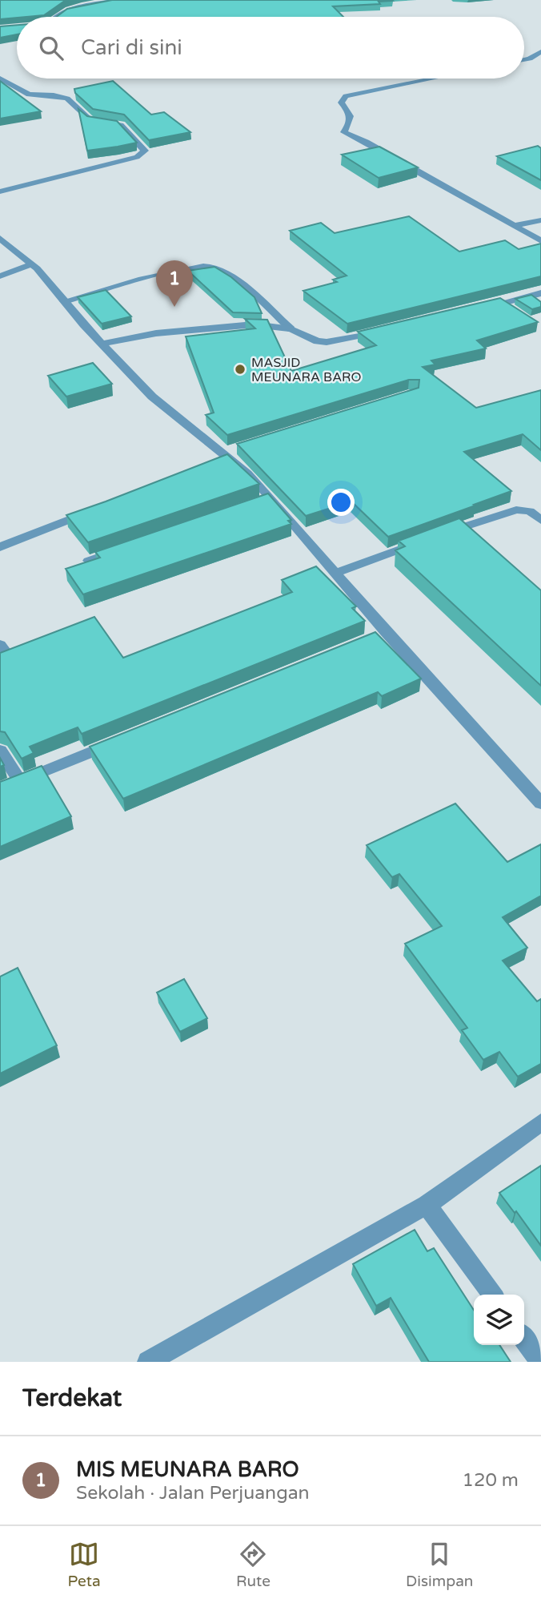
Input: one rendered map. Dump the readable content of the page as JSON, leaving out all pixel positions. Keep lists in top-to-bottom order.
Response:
{
  "places": ["MASJID MEUNARA BARO"],
  "page": {
    "search": "Cari di sini",
    "pins": "1",
    "heading": "Terdekat",
    "list": [
      {
        "mark": "1",
        "name": "MIS MEUNARA BARO",
        "note": "Sekolah · Jalan Perjuangan",
        "value": "120 m"
      }
    ],
    "nav": ["Peta", "Rute", "Disimpan"]
  }
}
